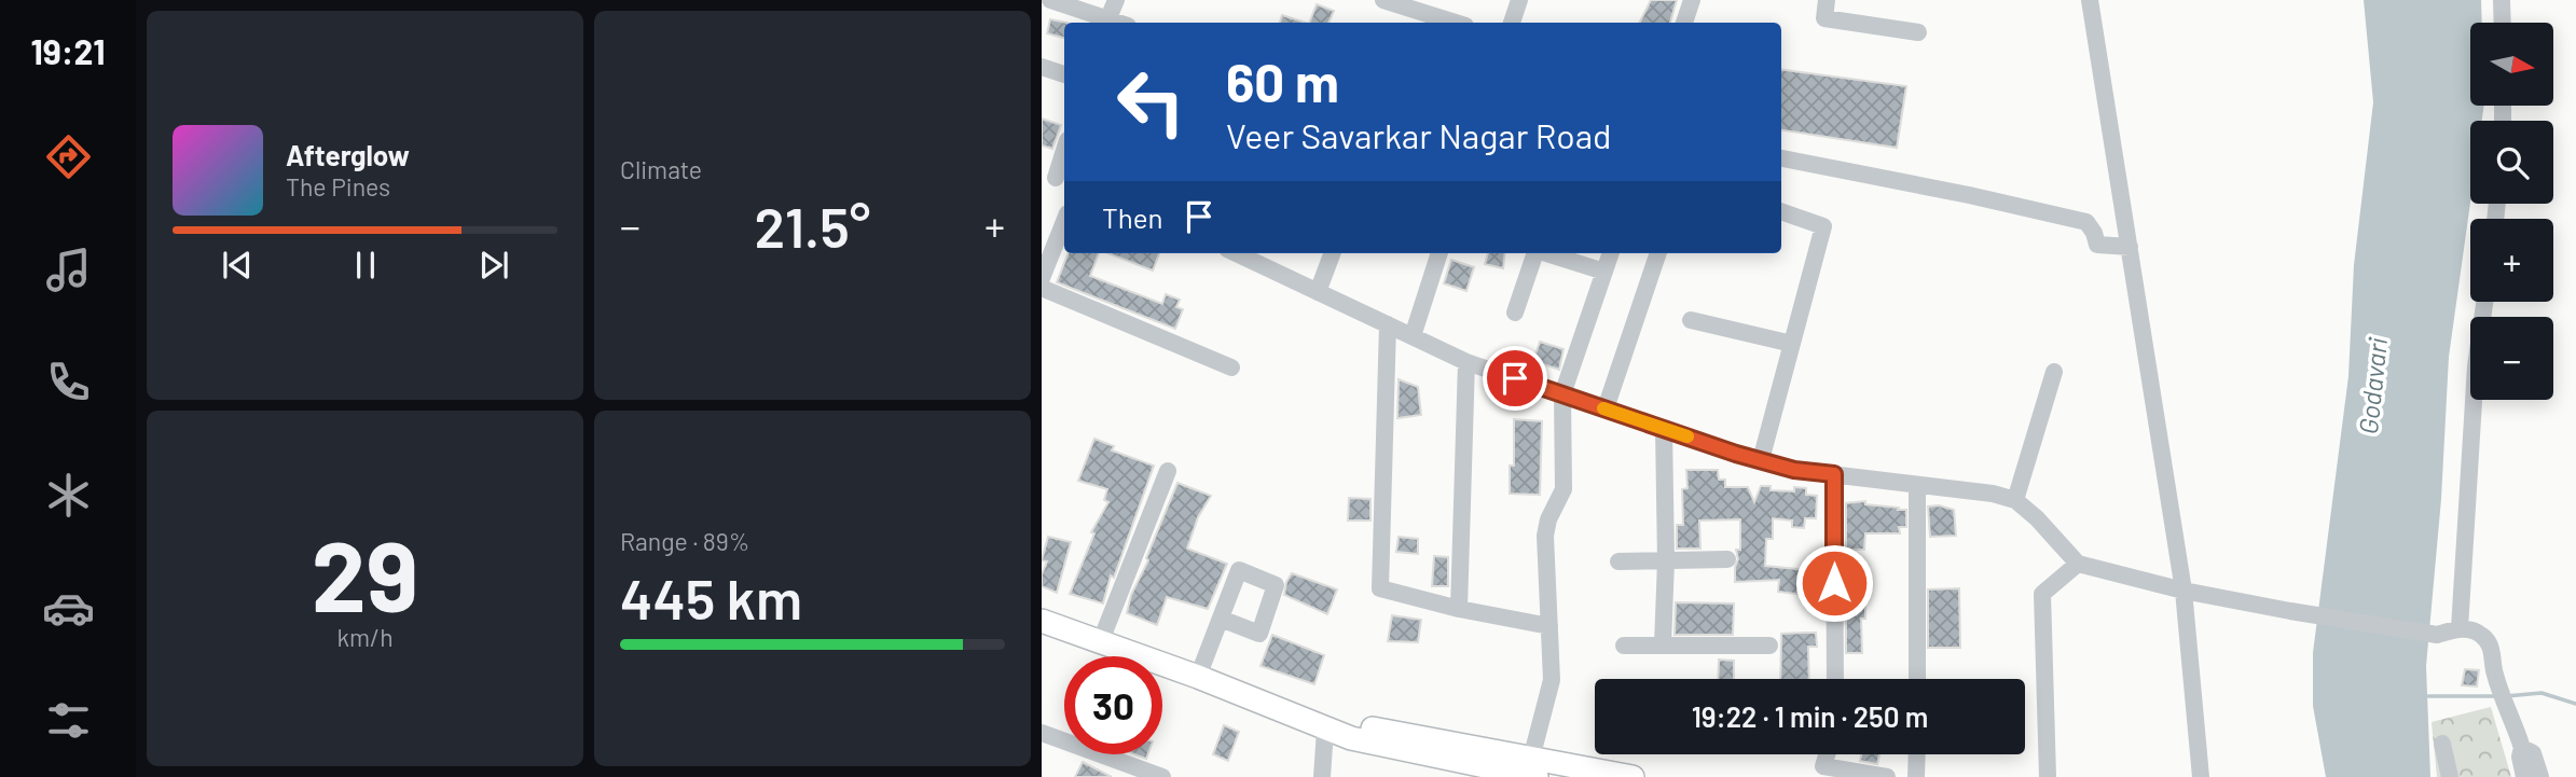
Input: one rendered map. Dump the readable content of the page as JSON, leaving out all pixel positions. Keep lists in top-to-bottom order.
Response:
{
  "water": ["Godavari"],
  "north": "right",
  "page": {
    "tabs": "19:21",
    "tile": [
      "Climate",
      ["29", "km/h"],
      ["Range · 89%", "445 km"]
    ],
    "map_buttons": ["+", "−"],
    "turn": ["60 m", "Veer Savarkar Nagar Road"],
    "song": ["Afterglow", "The Pines"],
    "then": "Then",
    "heat": ["−", "21.5°", "+"],
    "limit": "30",
    "trip": "19:22 · 1 min · 250 m"
  }
}
